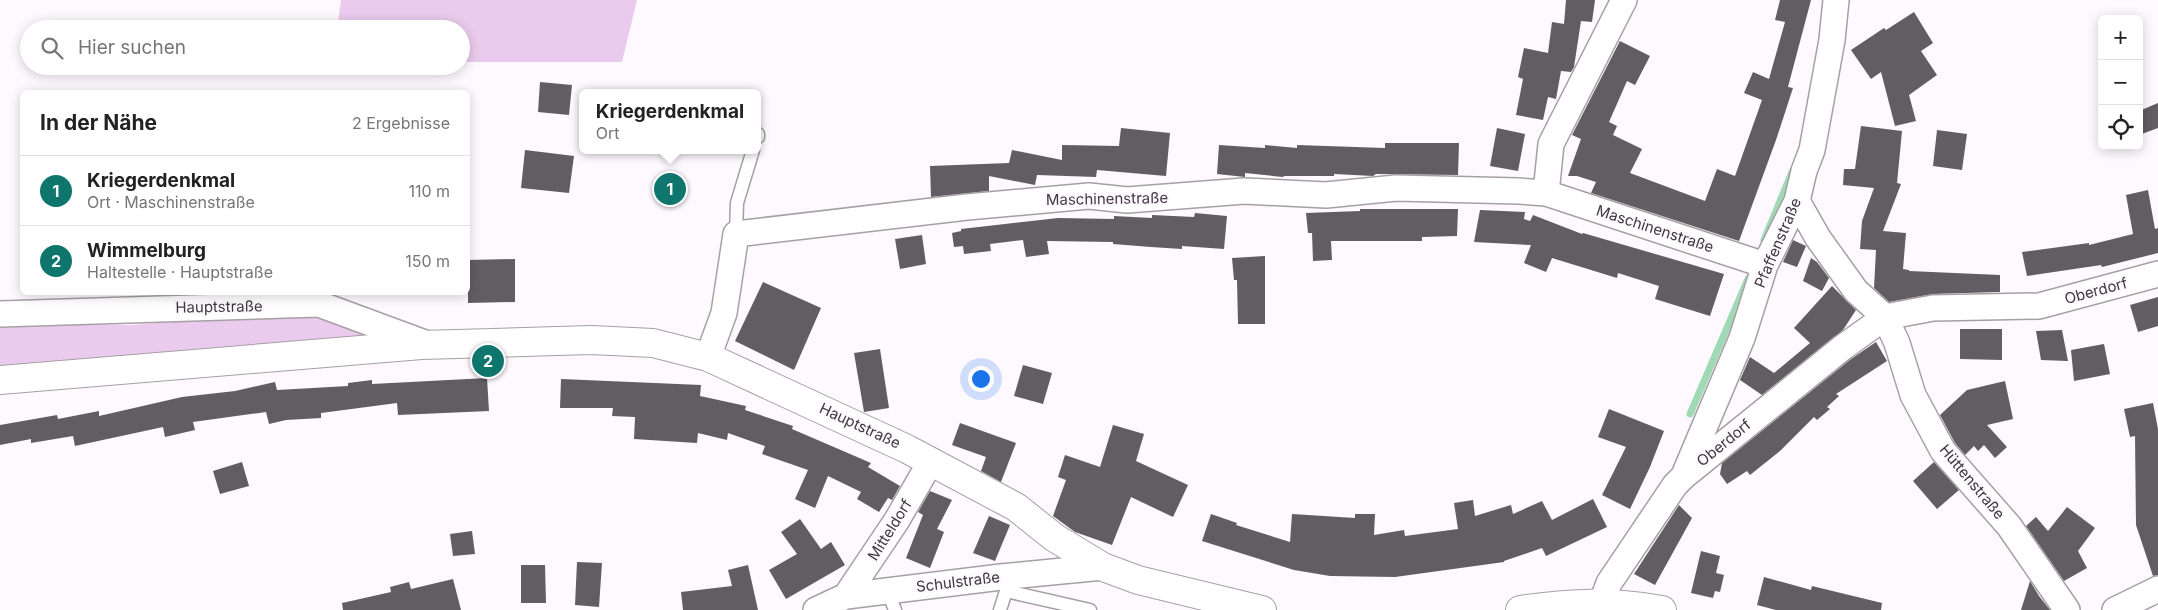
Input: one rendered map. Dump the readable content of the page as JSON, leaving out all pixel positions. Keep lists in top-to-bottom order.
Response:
{
  "streets": {
    "main road": ["Hauptstraße"],
    "street": [
      "Maschinenstraße",
      "Pfaffenstraße",
      "Oberdorf",
      "Hüttenstraße",
      "Mitteldorf",
      "Schulstraße"
    ]
  },
  "crossings": [
    ["Maschinenstraße", "Pfaffenstraße"],
    ["Pfaffenstraße", "Oberdorf"],
    ["Oberdorf", "Hüttenstraße"],
    ["Hauptstraße", "Mitteldorf"],
    ["Hauptstraße", "Schulstraße"],
    ["Mitteldorf", "Schulstraße"]
  ],
  "page": {
    "map_buttons": ["+", "−"],
    "search": "Hier suchen",
    "popup": ["Kriegerdenkmal", "Ort"],
    "heading": ["In der Nähe", "2 Ergebnisse"],
    "list": [
      {
        "mark": "1",
        "name": "Kriegerdenkmal",
        "note": "Ort · Maschinenstraße",
        "value": "110 m"
      },
      {
        "mark": "2",
        "name": "Wimmelburg",
        "note": "Haltestelle · Hauptstraße",
        "value": "150 m"
      }
    ],
    "pins": ["1", "2"]
  }
}
